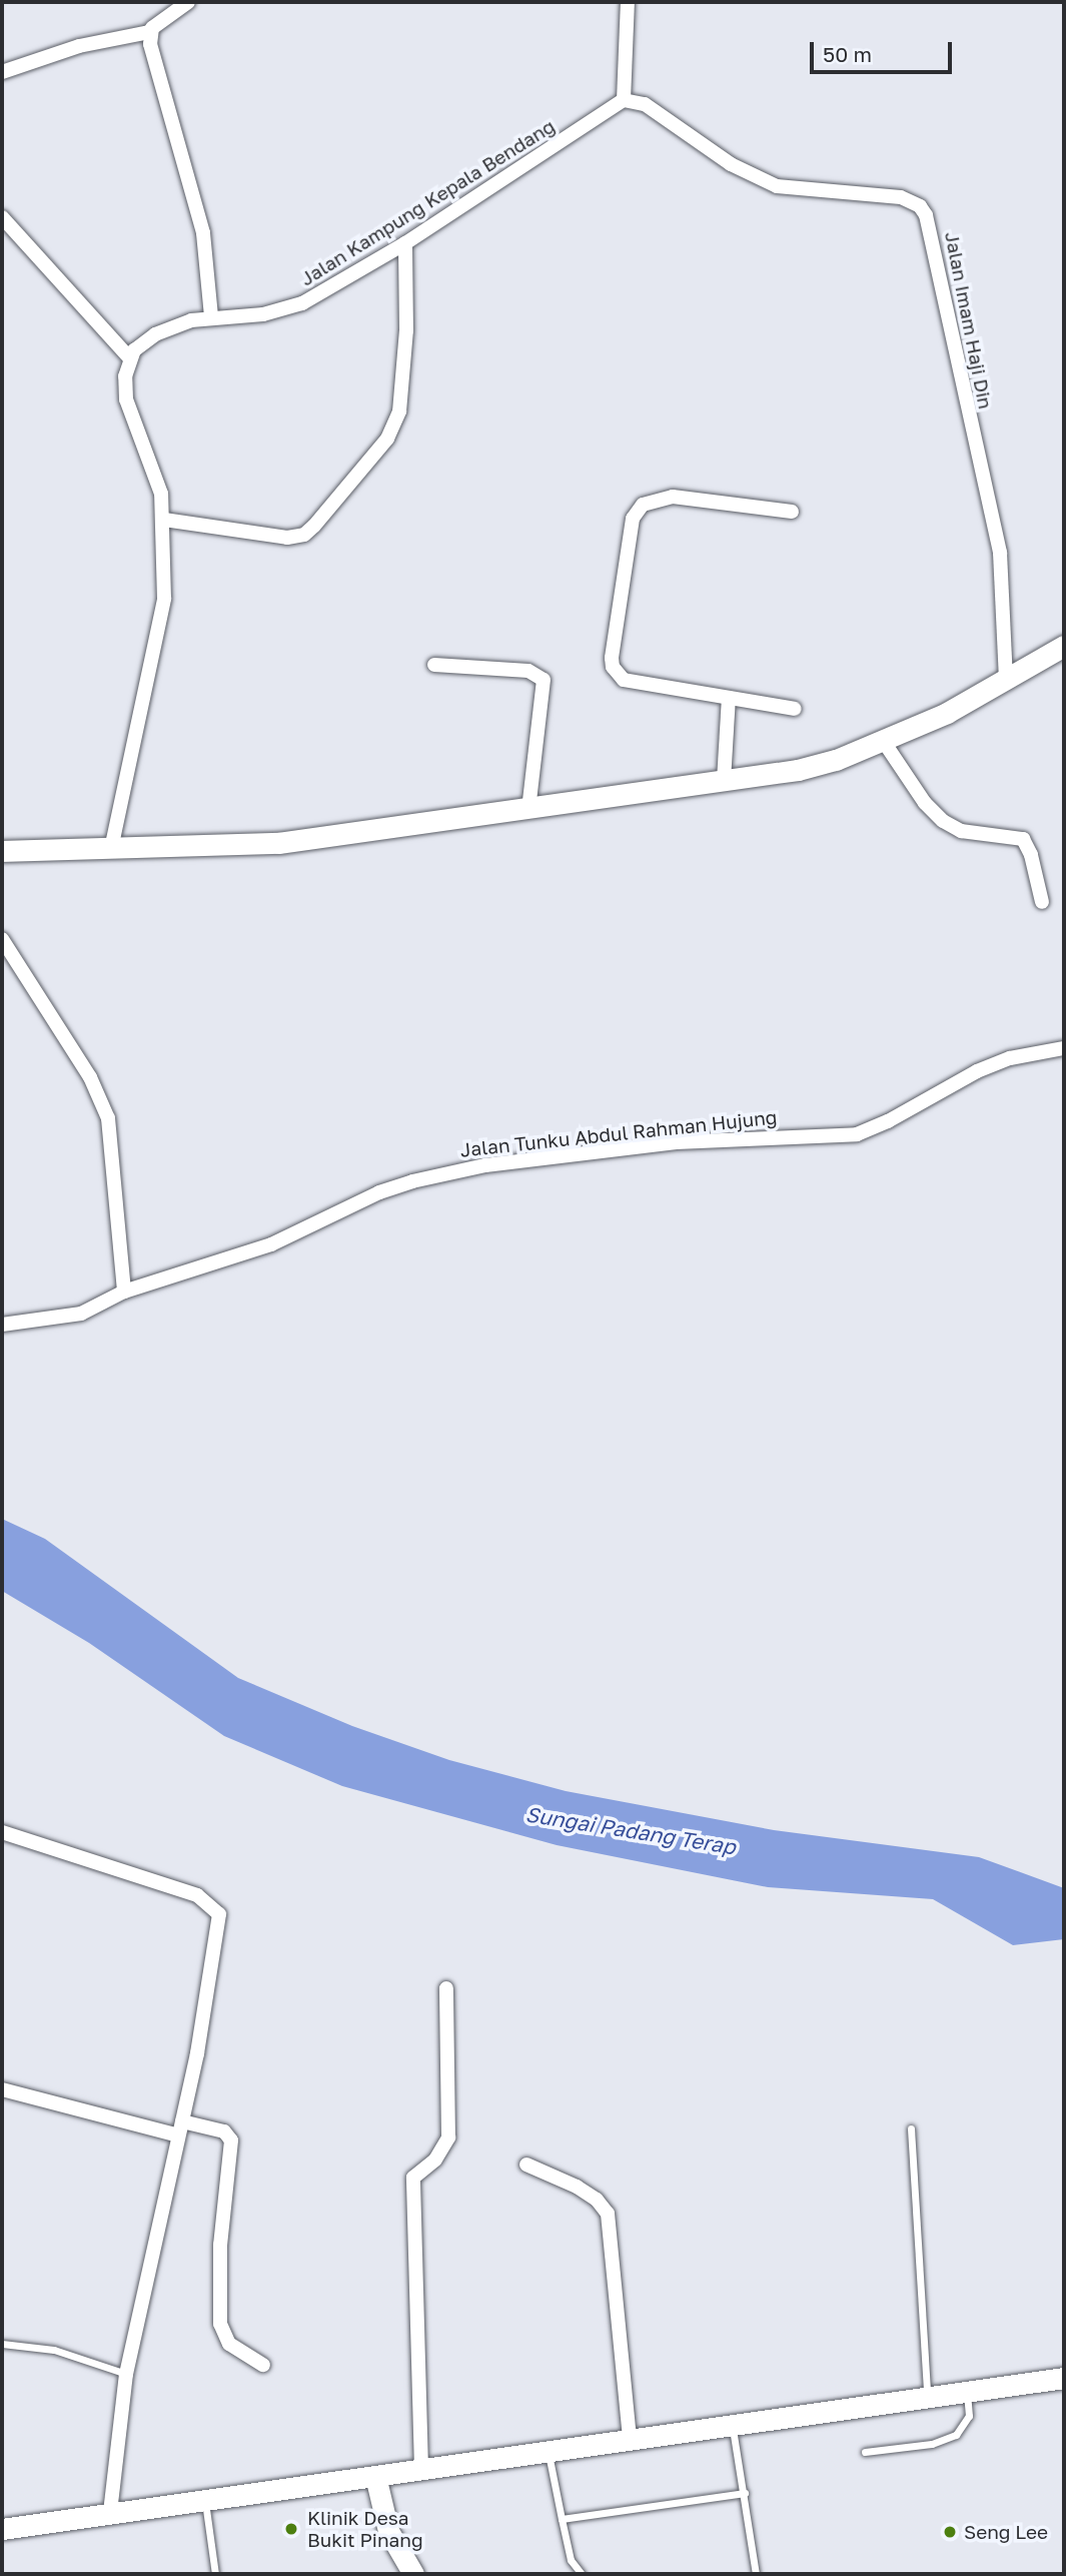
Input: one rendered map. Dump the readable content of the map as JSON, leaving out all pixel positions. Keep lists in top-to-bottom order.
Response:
{
  "streets": {
    "street": ["Jalan Kampung Kepala Bendang", "Jalan Imam Haji Din", "Jalan Tunku Abdul Rahman Hujung"]
  },
  "crossings": [
    ["Jalan Kampung Kepala Bendang", "Jalan Imam Haji Din"]
  ],
  "water": ["Sungai Padang Terap"],
  "places": ["Klinik Desa Bukit Pinang", "Seng Lee"],
  "scale_bar": "50 m"
}
